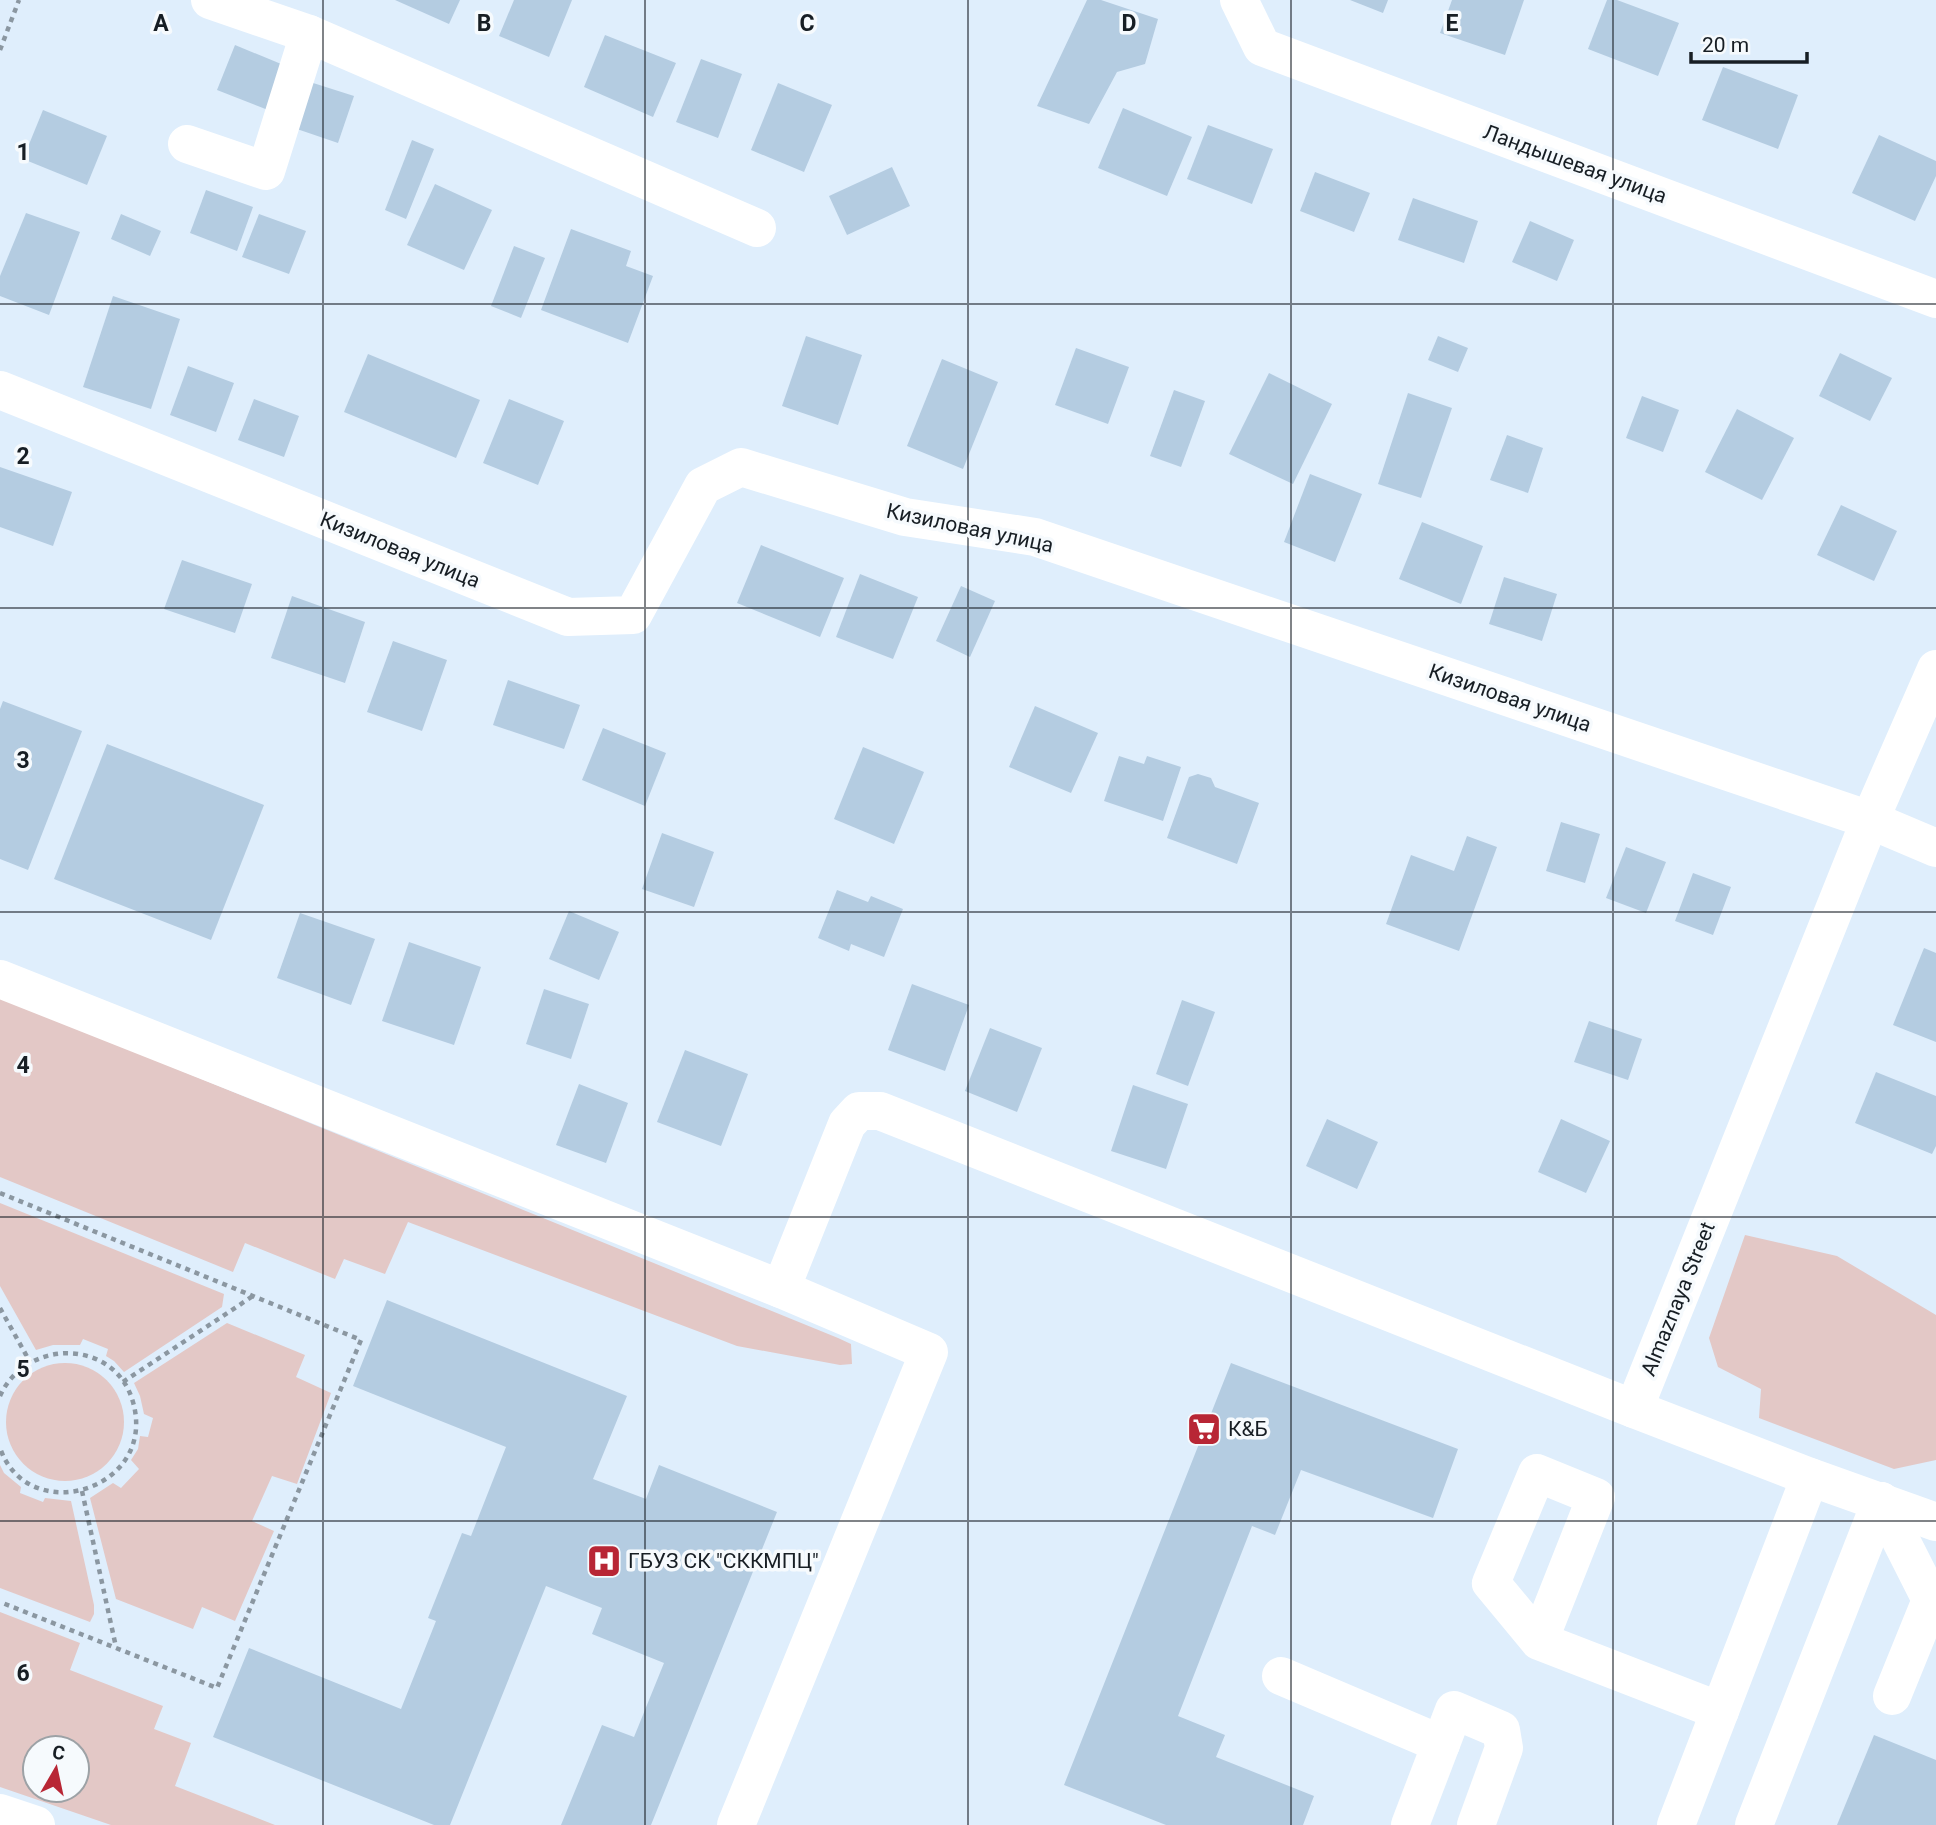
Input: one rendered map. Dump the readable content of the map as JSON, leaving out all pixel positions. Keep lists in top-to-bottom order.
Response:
{
  "streets": {
    "street": ["Ландышевая улица", "Кизиловая улица", "Almaznaya Street"]
  },
  "crossings": [
    ["Кизиловая улица", "Almaznaya Street"]
  ],
  "places": {
    "supermarket": ["К&Б"],
    "hospital": ["ГБУЗ СК \"СККМПЦ\""]
  },
  "scale_bar": "20 m",
  "north": "top",
  "grid": {
    "columns": [
      "A",
      "B",
      "C",
      "D",
      "E"
    ],
    "rows": [
      "1",
      "2",
      "3",
      "4",
      "5",
      "6"
    ]
  }
}
